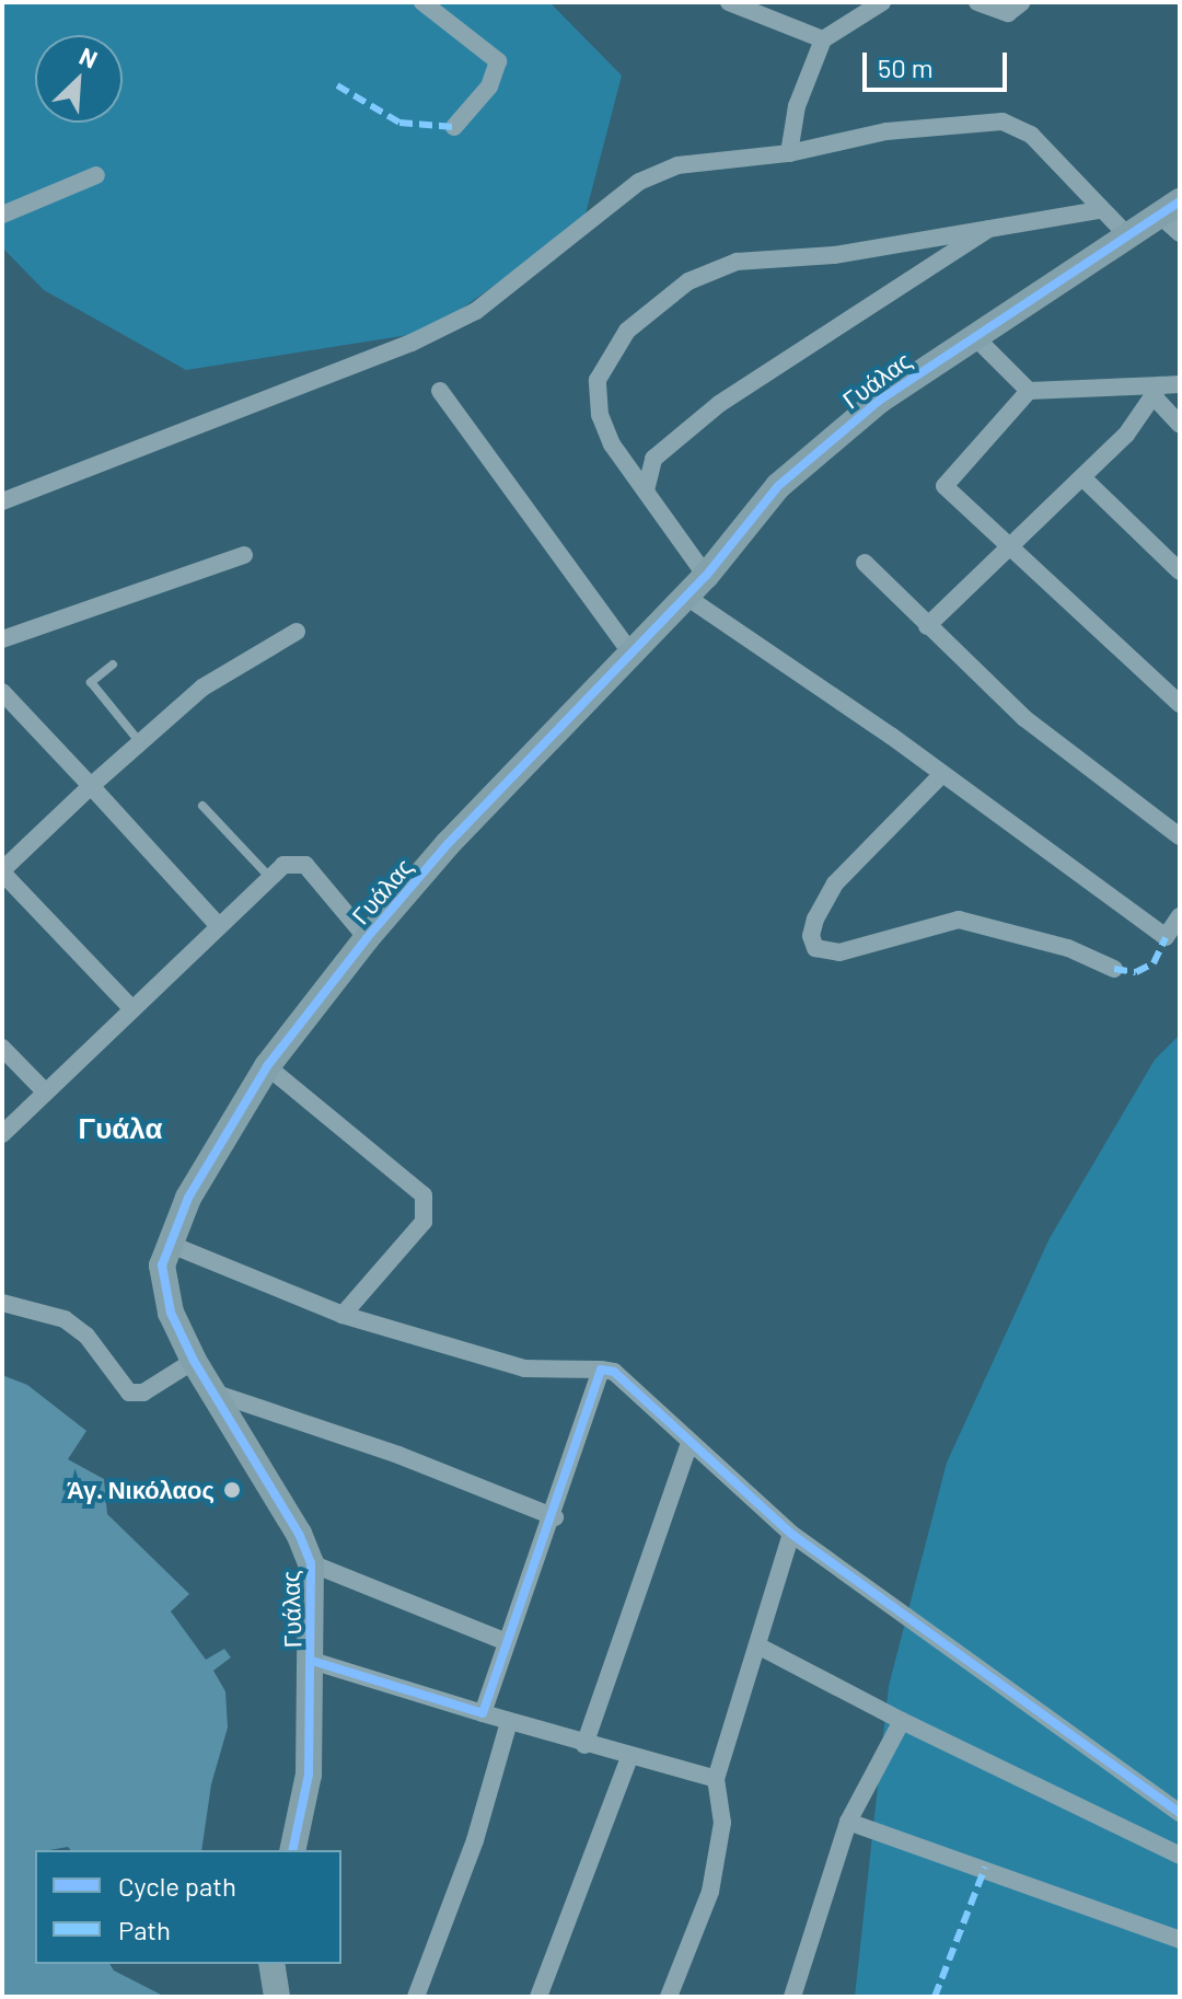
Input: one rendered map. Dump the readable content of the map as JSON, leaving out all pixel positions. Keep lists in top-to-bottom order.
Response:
{
  "streets": {
    "street": ["Γυάλας"]
  },
  "districts": ["Γυάλα"],
  "places": ["Άγ. Νικόλαος"],
  "legend": ["Cycle path", "Path"],
  "scale_bar": "50 m",
  "north": "top right"
}
